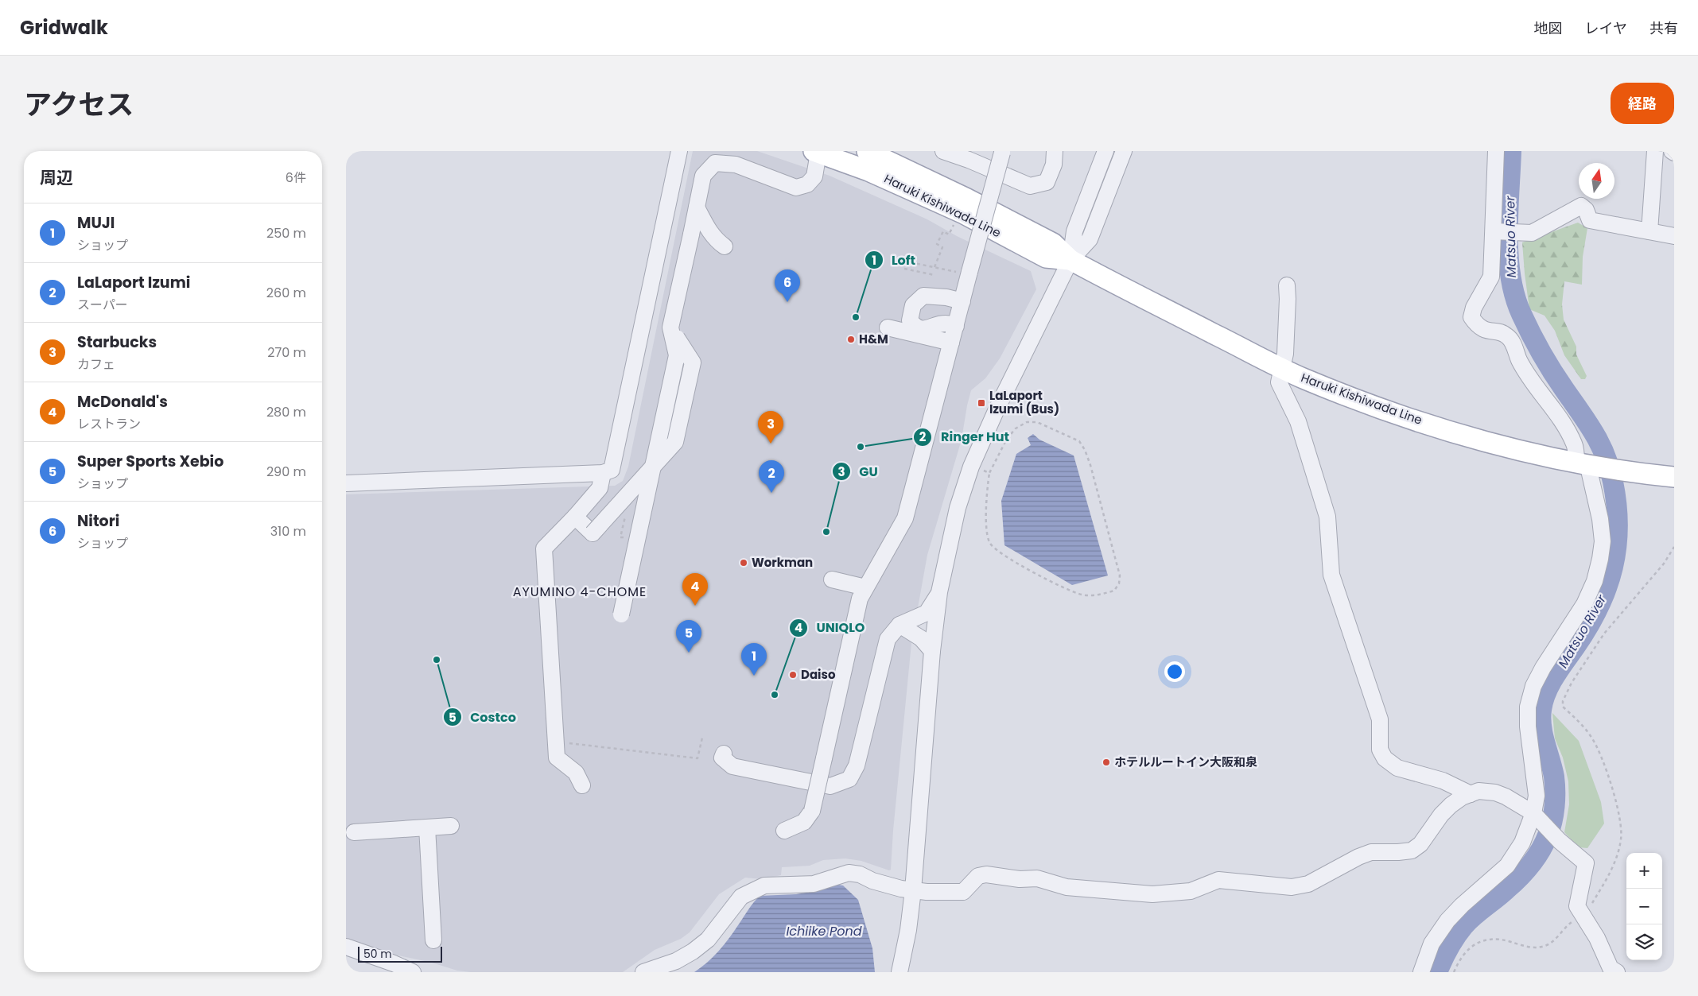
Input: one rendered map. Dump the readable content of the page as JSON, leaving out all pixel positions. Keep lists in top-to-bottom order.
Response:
{
  "streets": {
    "main road": ["Haruki Kishiwada Line"]
  },
  "districts": ["AYUMINO 4-CHOME"],
  "water": ["Matsuo River", "Ichiike Pond"],
  "places": {
    "other": [
      "Loft",
      "H&M",
      "Ringer Hut",
      "GU",
      "Workman",
      "Costco",
      "Daiso",
      "UNIQLO",
      "ホテルルートイン大阪和泉"
    ],
    "transit": ["LaLaport Izumi (Bus)"]
  },
  "scale_bar": "50 m",
  "north": "top",
  "page": {
    "header": "Gridwalk",
    "nav": ["地図", "レイヤ", "共有"],
    "title": "アクセス",
    "buttons": "経路",
    "heading": ["周辺", "6件"],
    "list": [
      {
        "mark": "1",
        "name": "MUJI",
        "note": "ショップ",
        "value": "250 m"
      },
      {
        "mark": "2",
        "name": "LaLaport Izumi",
        "note": "スーパー",
        "value": "260 m"
      },
      {
        "mark": "3",
        "name": "Starbucks",
        "note": "カフェ",
        "value": "270 m"
      },
      {
        "mark": "4",
        "name": "McDonald's",
        "note": "レストラン",
        "value": "280 m"
      },
      {
        "mark": "5",
        "name": "Super Sports Xebio",
        "note": "ショップ",
        "value": "290 m"
      },
      {
        "mark": "6",
        "name": "Nitori",
        "note": "ショップ",
        "value": "310 m"
      }
    ],
    "pins": [
      "6",
      "3",
      "2",
      "4",
      "5",
      "1"
    ],
    "map_buttons": ["+", "−"],
    "scale": "50 m"
  }
}
